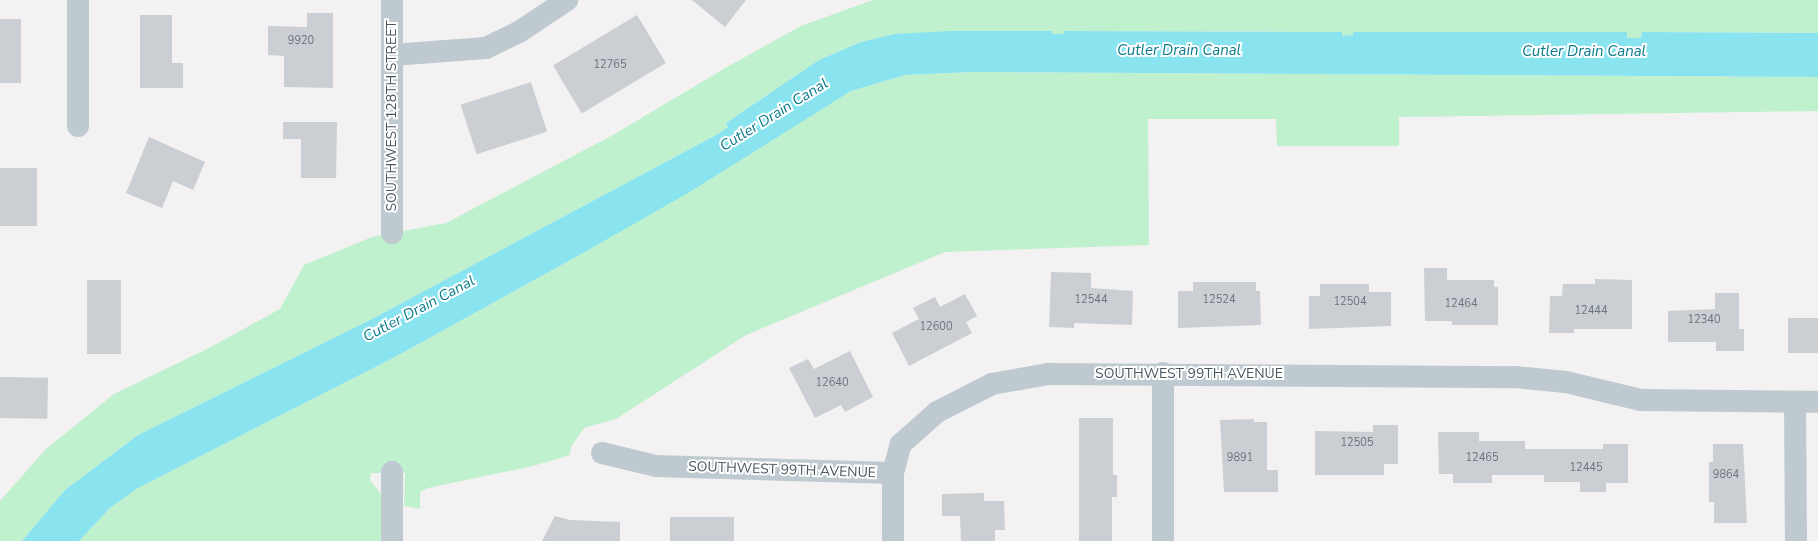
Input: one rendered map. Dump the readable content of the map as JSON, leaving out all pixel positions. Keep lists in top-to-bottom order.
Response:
{
  "streets": {
    "street": ["SOUTHWEST 128TH STREET", "SOUTHWEST 99TH AVENUE"]
  },
  "water": ["Cutler Drain Canal"],
  "house_numbers": [
    "9920",
    "12765",
    "12544",
    "12524",
    "12504",
    "12464",
    "12444",
    "12340",
    "12600",
    "12640",
    "12505",
    "9891",
    "12465",
    "12445",
    "9864"
  ]
}
